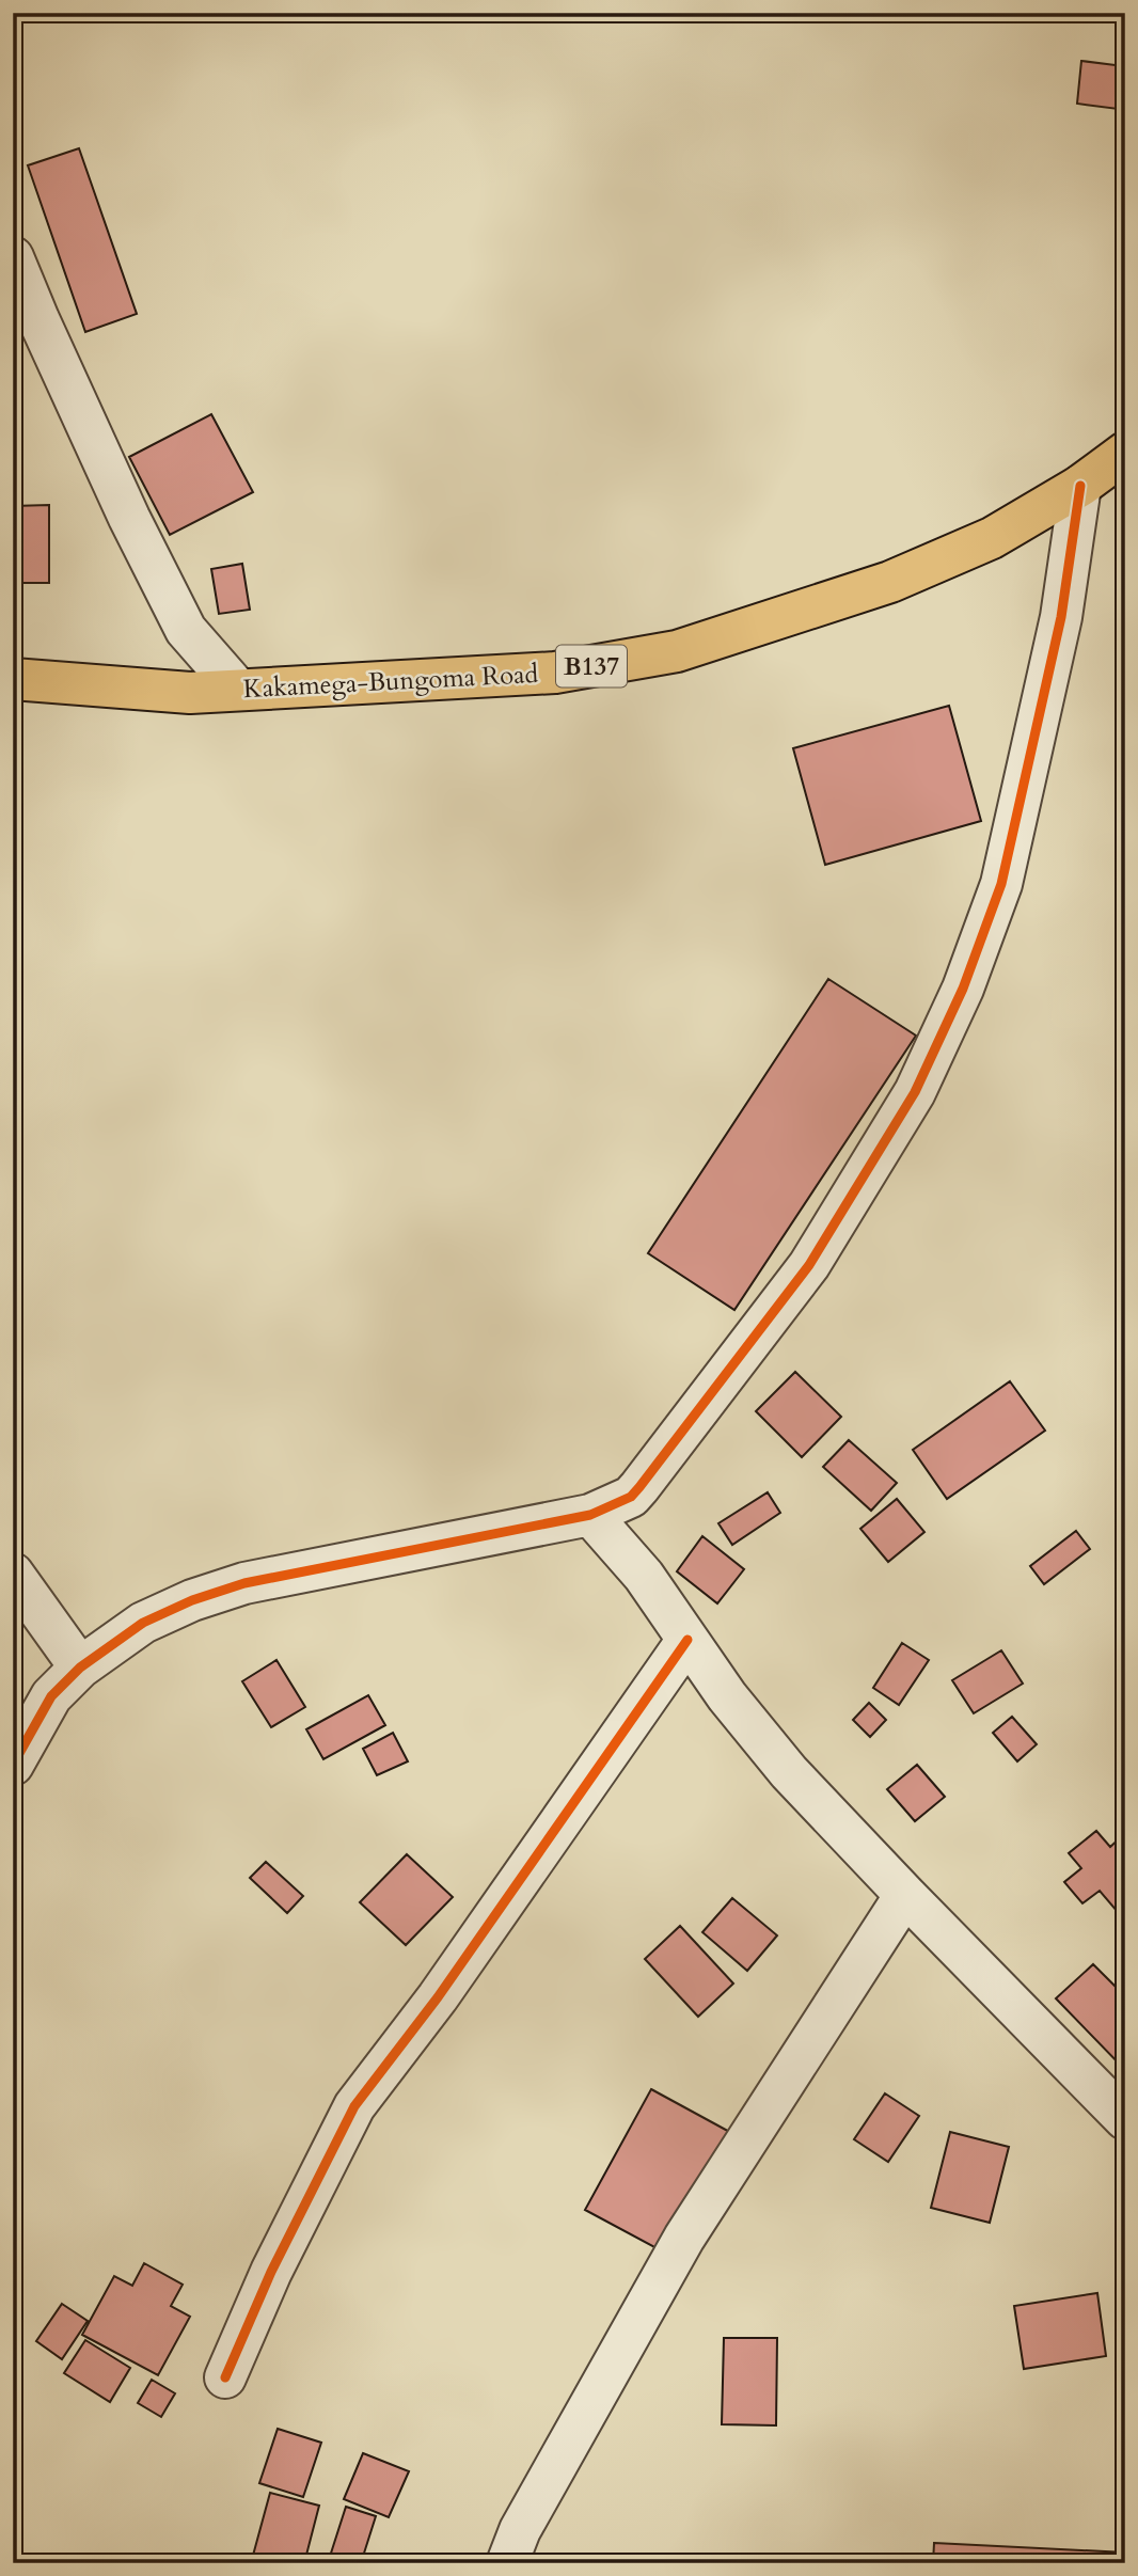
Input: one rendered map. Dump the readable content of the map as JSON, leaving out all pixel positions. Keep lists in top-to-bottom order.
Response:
{
  "streets": {
    "main road": ["B137", "Kakamega-Bungoma Road"]
  }
}
